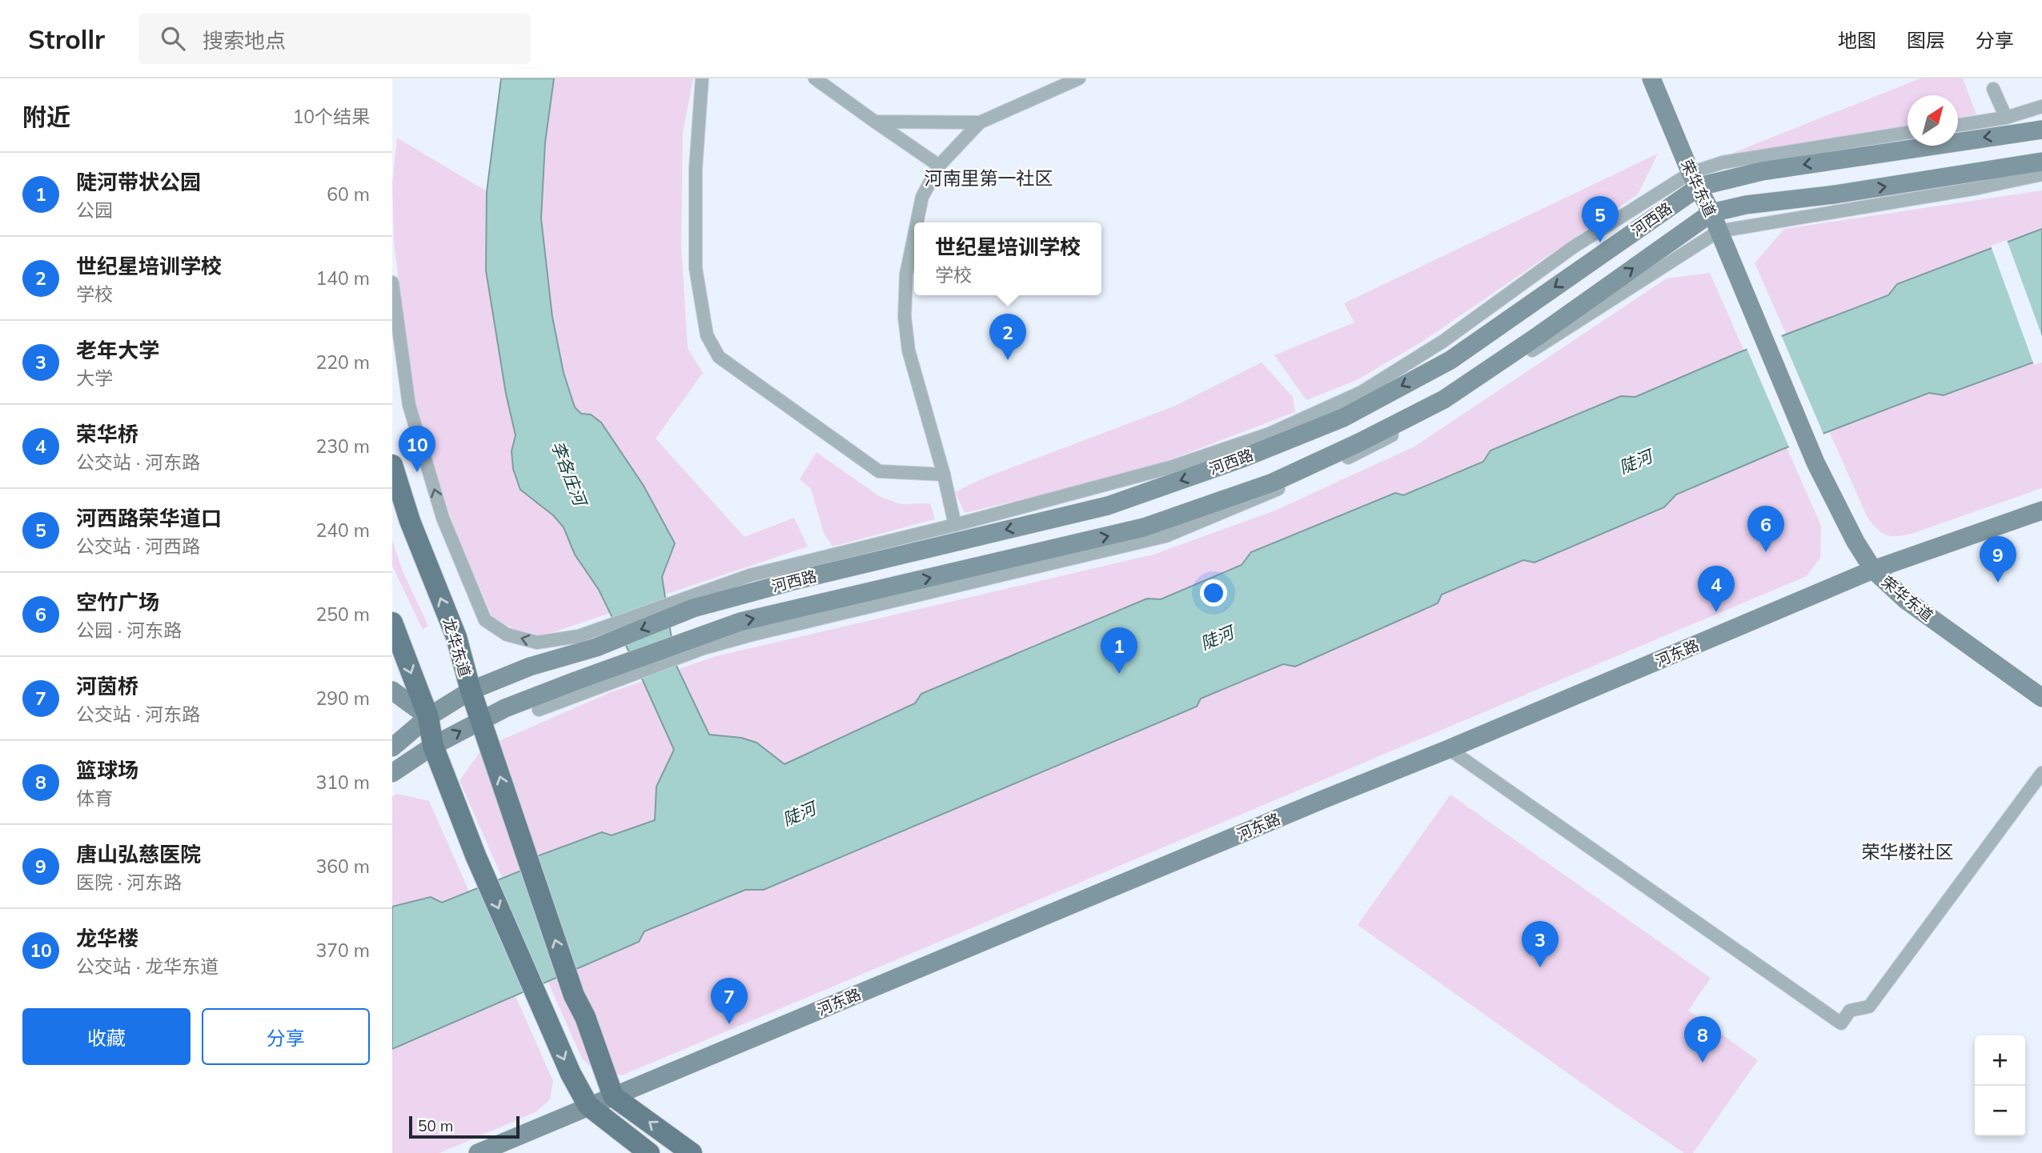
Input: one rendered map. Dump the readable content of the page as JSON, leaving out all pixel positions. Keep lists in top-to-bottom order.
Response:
{
  "streets": {
    "main road": [
      "荣华东道",
      "河西路",
      "龙华东道",
      "河东路"
    ]
  },
  "crossings": [
    ["荣华东道", "河西路"],
    ["荣华东道", "河东路"],
    ["河西路", "龙华东道"],
    ["龙华东道", "河东路"]
  ],
  "districts": ["河南里第一社区", "荣华楼社区"],
  "water": ["陡河", "李各庄河"],
  "scale_bar": "50 m",
  "north": "top right",
  "page": {
    "header": "Strollr",
    "search": "搜索地点",
    "nav": ["地图", "图层", "分享"],
    "heading": ["附近", "10个结果"],
    "list": [
      {
        "mark": "1",
        "name": "陡河带状公园",
        "note": "公园",
        "value": "60 m"
      },
      {
        "mark": "2",
        "name": "世纪星培训学校",
        "note": "学校",
        "value": "140 m"
      },
      {
        "mark": "3",
        "name": "老年大学",
        "note": "大学",
        "value": "220 m"
      },
      {
        "mark": "4",
        "name": "荣华桥",
        "note": "公交站 · 河东路",
        "value": "230 m"
      },
      {
        "mark": "5",
        "name": "河西路荣华道口",
        "note": "公交站 · 河西路",
        "value": "240 m"
      },
      {
        "mark": "6",
        "name": "空竹广场",
        "note": "公园 · 河东路",
        "value": "250 m"
      },
      {
        "mark": "7",
        "name": "河茵桥",
        "note": "公交站 · 河东路",
        "value": "290 m"
      },
      {
        "mark": "8",
        "name": "篮球场",
        "note": "体育",
        "value": "310 m"
      },
      {
        "mark": "9",
        "name": "唐山弘慈医院",
        "note": "医院 · 河东路",
        "value": "360 m"
      },
      {
        "mark": "10",
        "name": "龙华楼",
        "note": "公交站 · 龙华东道",
        "value": "370 m"
      }
    ],
    "pins": [
      "5",
      "2",
      "10",
      "6",
      "9",
      "4",
      "1",
      "3",
      "7",
      "8"
    ],
    "popup": ["世纪星培训学校", "学校"],
    "buttons": ["收藏", "分享"],
    "map_buttons": ["+", "−"],
    "scale": "50 m"
  }
}
